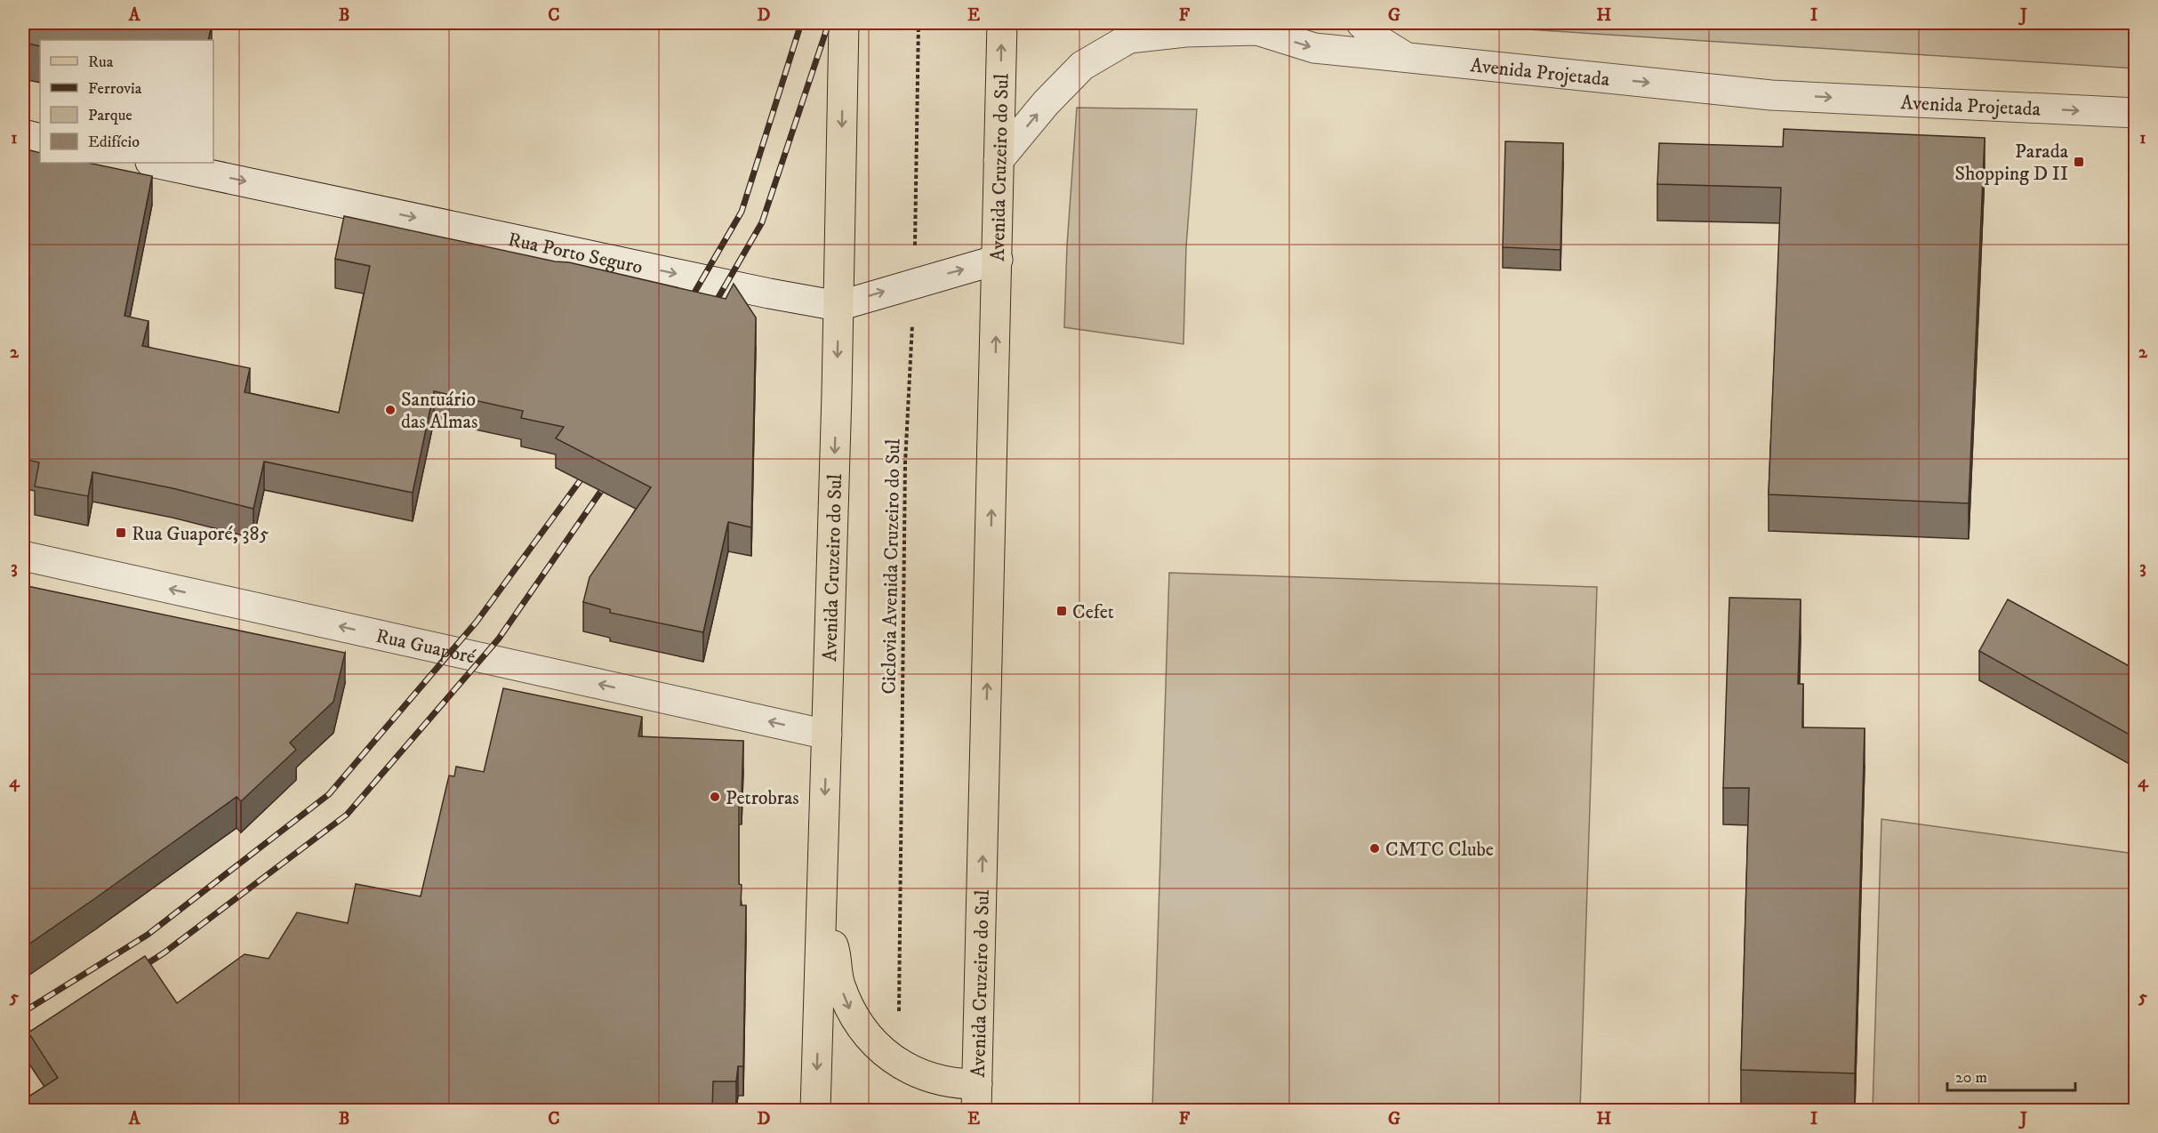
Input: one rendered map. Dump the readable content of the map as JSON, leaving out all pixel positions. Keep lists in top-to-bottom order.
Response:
{
  "streets": {
    "main road": ["Avenida Cruzeiro do Sul"],
    "street": ["Avenida Projetada", "Rua Porto Seguro", "Rua Guaporé"],
    "path": ["Ciclovia Avenida Cruzeiro do Sul"]
  },
  "crossings": [
    ["Avenida Projetada", "Avenida Cruzeiro do Sul"],
    ["Avenida Cruzeiro do Sul", "Rua Porto Seguro"],
    ["Avenida Cruzeiro do Sul", "Rua Guaporé"],
    ["Rua Porto Seguro", "Ciclovia Avenida Cruzeiro do Sul"]
  ],
  "one_way": ["Avenida Projetada", "Rua Porto Seguro", "Rua Guaporé"],
  "places": {
    "transit": ["Parada Shopping D II", "Rua Guaporé, 385", "Cefet"],
    "other": ["Santuário das Almas", "Petrobras", "CMTC Clube"]
  },
  "legend": [
    "Rua",
    "Ferrovia",
    "Parque",
    "Edifício"
  ],
  "scale_bar": "20 m",
  "grid": {
    "columns": [
      "A",
      "B",
      "C",
      "D",
      "E",
      "F",
      "G",
      "H",
      "I",
      "J"
    ],
    "rows": [
      "1",
      "2",
      "3",
      "4",
      "5"
    ]
  }
}
